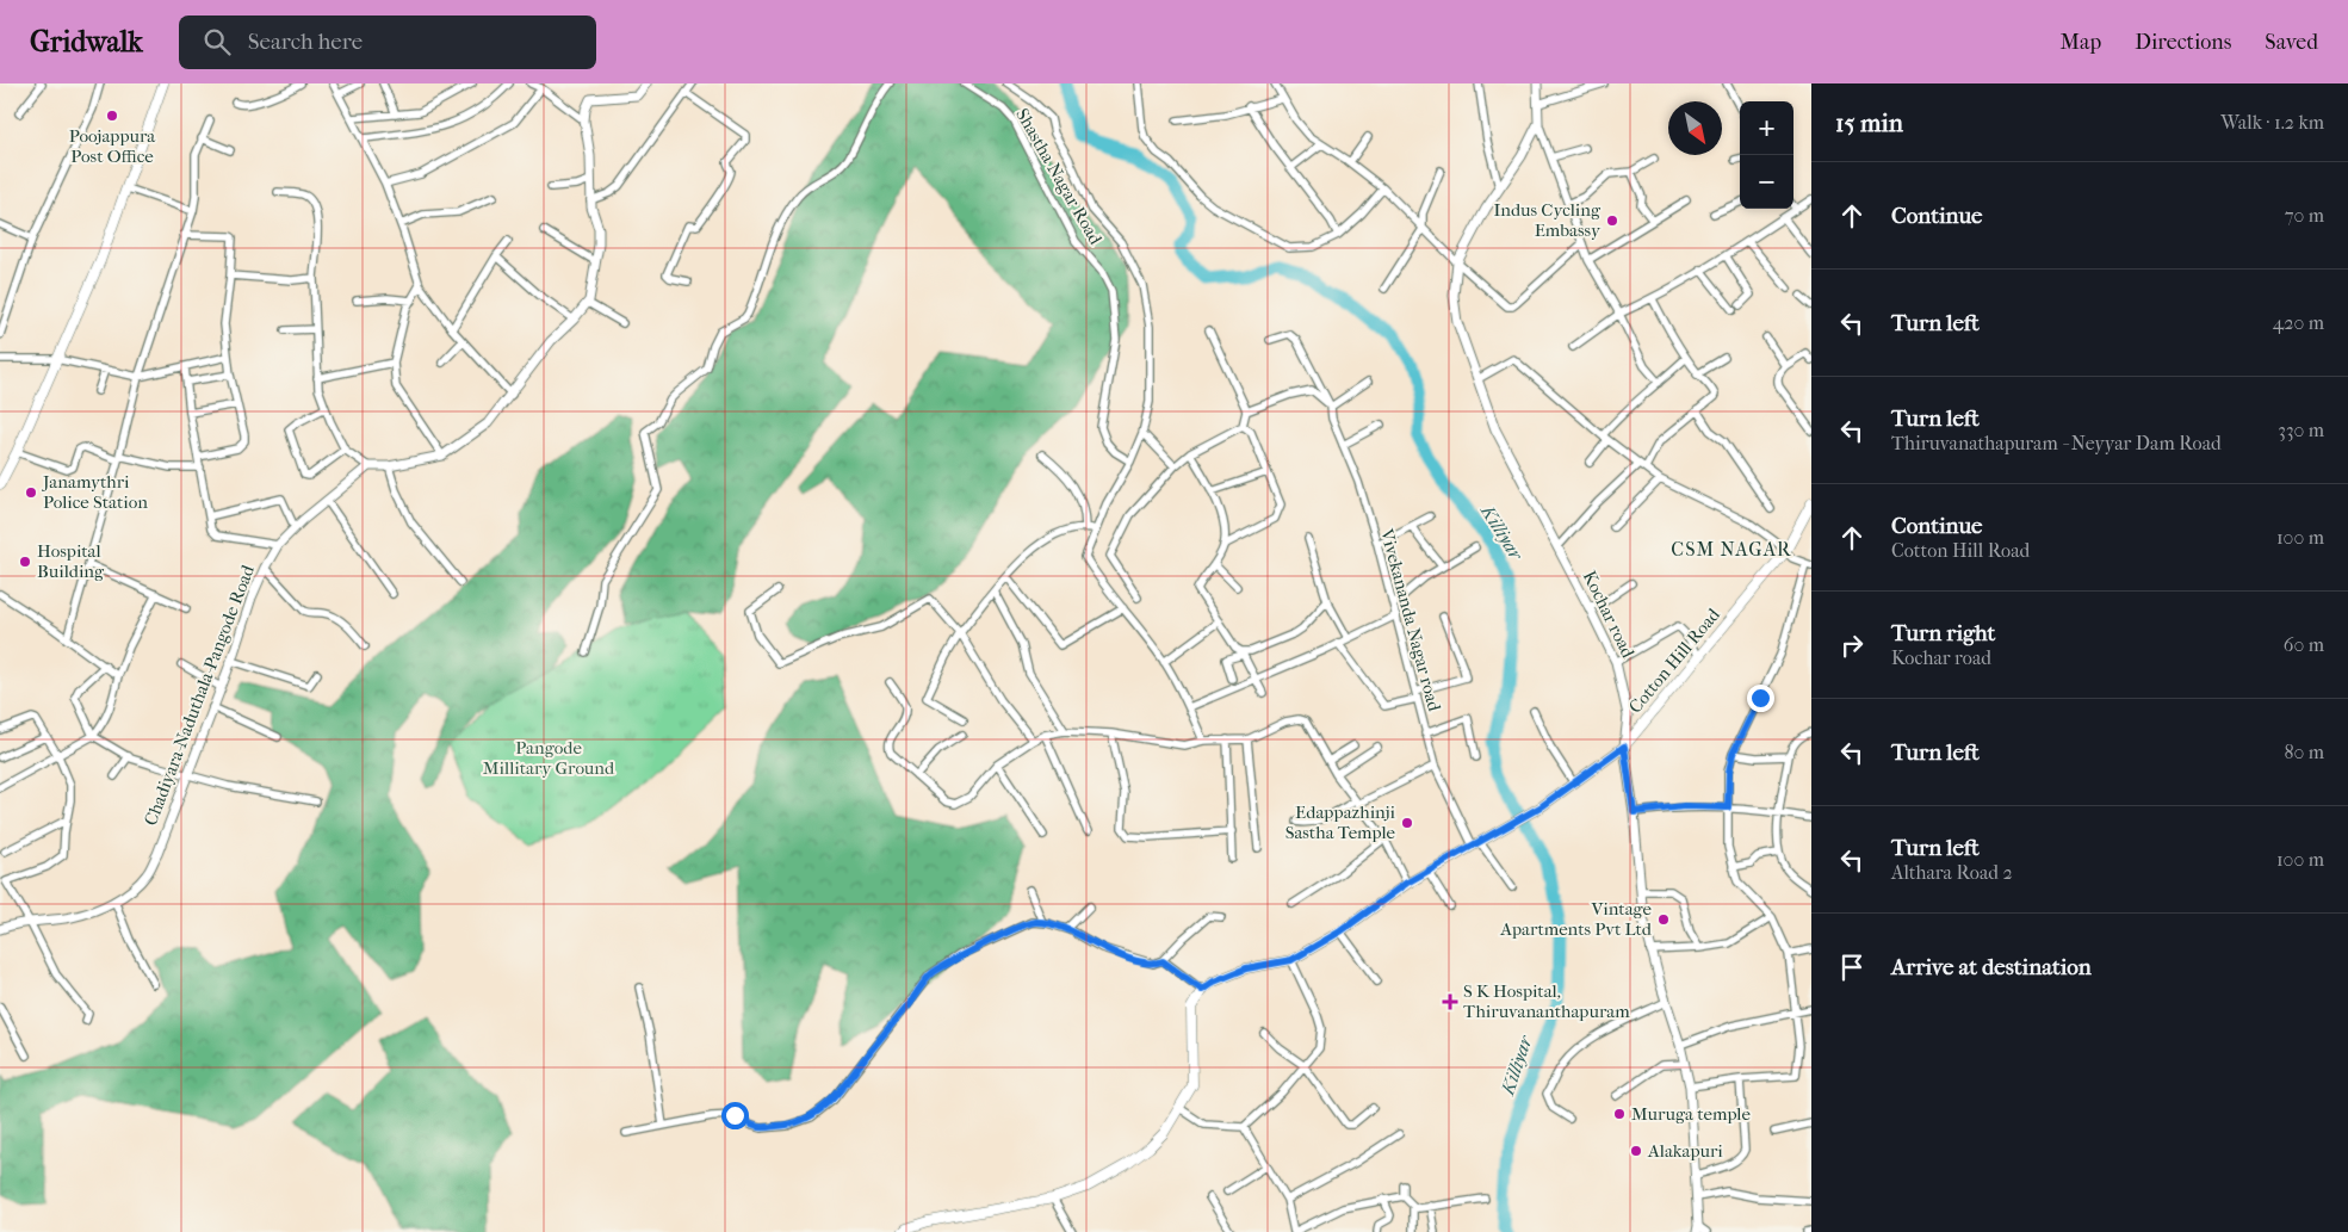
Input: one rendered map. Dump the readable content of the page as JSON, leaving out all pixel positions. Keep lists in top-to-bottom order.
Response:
{
  "streets": {
    "main road": ["Cotton Hill Road"],
    "street": [
      "Shastha Nagar Road",
      "Kochar road",
      "Vivekananda Nagar road",
      "Chadiyara-Naduthala-Pangode Road"
    ]
  },
  "crossings": [
    ["Kochar road", "Cotton Hill Road"],
    ["Vivekananda Nagar road", "Cotton Hill Road"]
  ],
  "districts": ["CSM NAGAR"],
  "water": ["Killiyar"],
  "parks": ["Pangode Millitary Ground"],
  "places": {
    "other": [
      "Poojappura Post Office",
      "Indus Cycling Embassy",
      "Janamythri Police Station",
      "Hospital Building",
      "Edappazhinji Sastha Temple",
      "Vintage Apartments Pvt Ltd",
      "Muruga temple",
      "Alakapuri"
    ],
    "health": ["S K Hospital, Thiruvananthapuram"]
  },
  "north": "bottom right",
  "page": {
    "header": "Gridwalk",
    "search": "Search here",
    "nav": ["Map", "Directions", "Saved"],
    "heading": ["15 min", "Walk · 1.2 km"],
    "map_buttons": ["+", "−"],
    "list": [
      ["Continue", "70 m"],
      ["Turn left", "420 m"],
      ["Turn left", "Thiruvanathapuram - Neyyar Dam Road", "330 m"],
      ["Continue", "Cotton Hill Road", "100 m"],
      ["Turn right", "Kochar road", "60 m"],
      ["Turn left", "80 m"],
      ["Turn left", "Althara Road 2", "100 m"],
      "Arrive at destination"
    ]
  }
}
